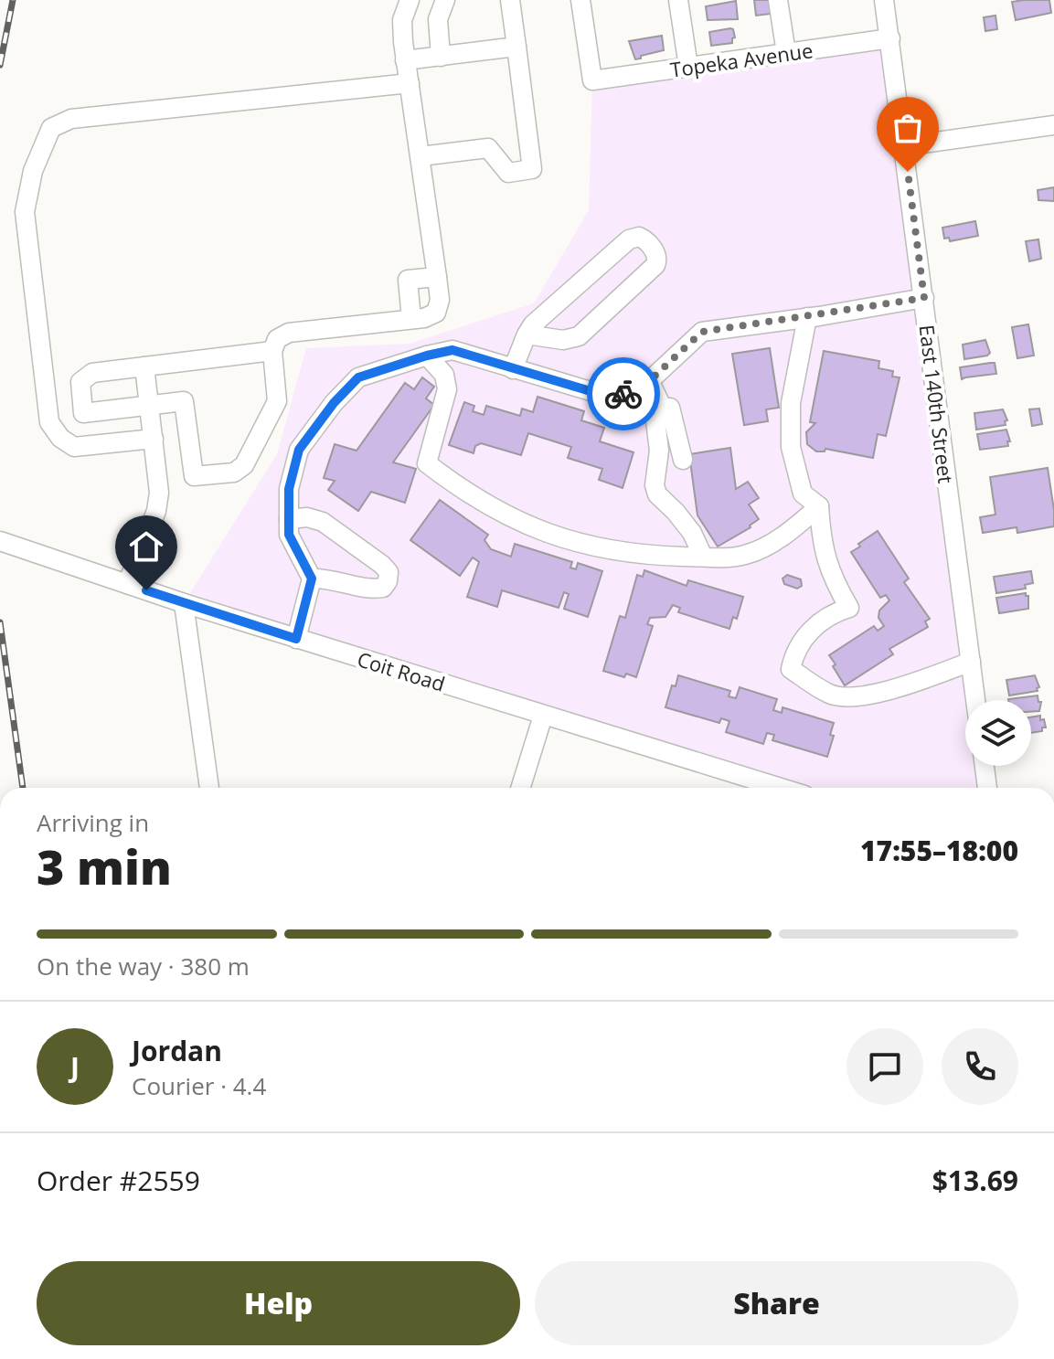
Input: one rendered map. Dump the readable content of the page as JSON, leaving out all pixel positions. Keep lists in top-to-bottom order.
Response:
{
  "streets": {
    "street": ["Topeka Avenue", "East 140th Street", "Coit Road"]
  },
  "crossings": [
    ["Topeka Avenue", "East 140th Street"]
  ],
  "page": {
    "heading": ["3 min", "Arriving in", "17:55–18:00"],
    "panel": [
      "Jordan",
      "Courier · 4.4",
      "Order #2559",
      "$13.69"
    ],
    "bar": "On the way · 380 m",
    "round": "J",
    "buttons": ["Help", "Share"]
  }
}
